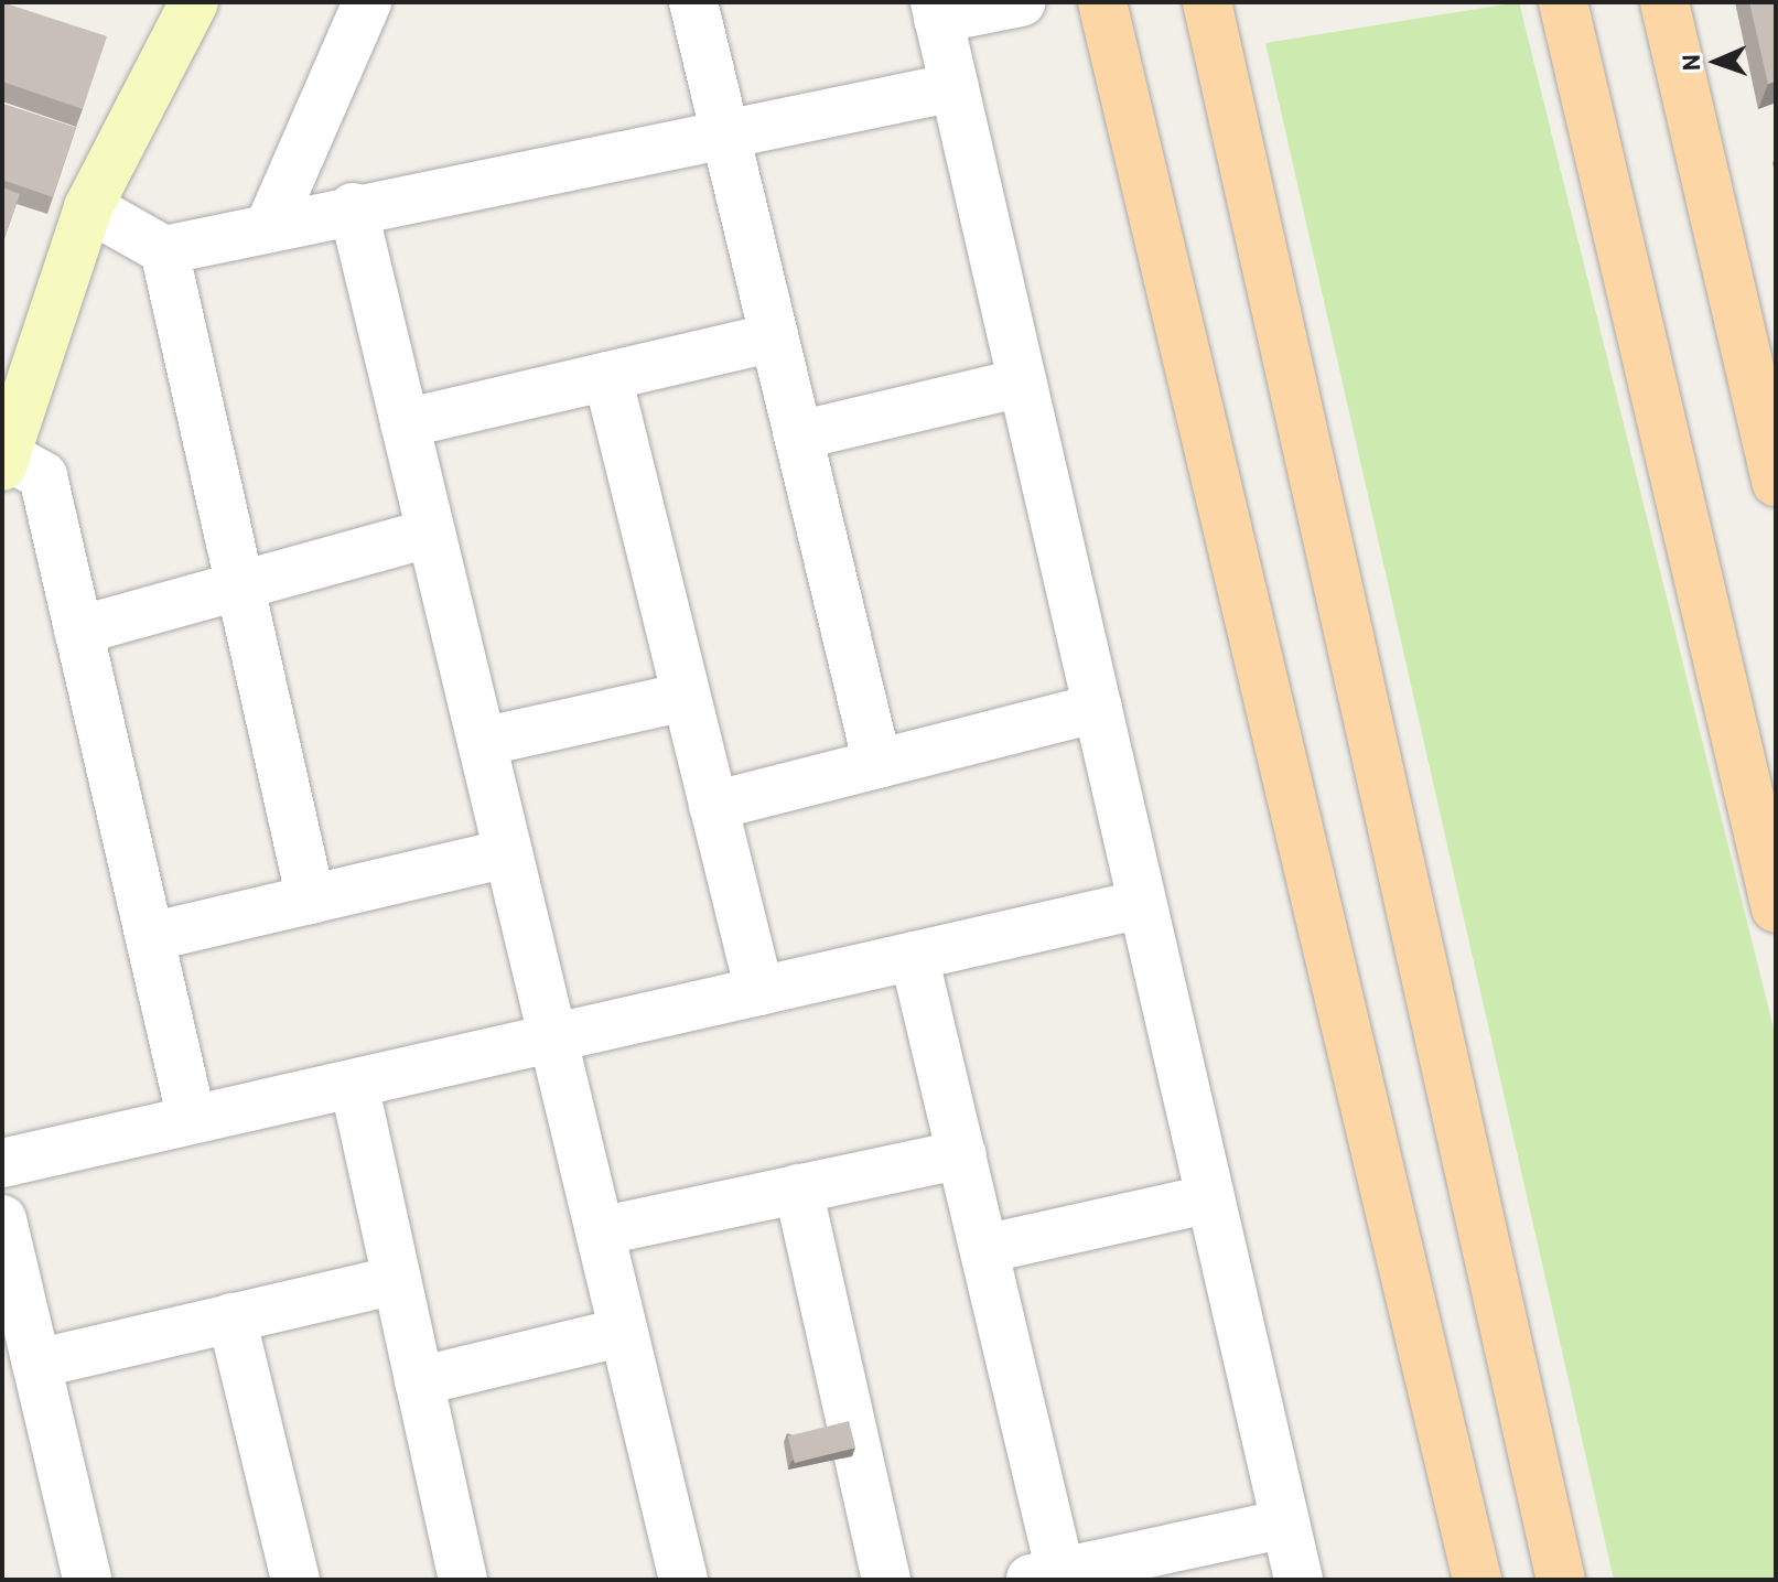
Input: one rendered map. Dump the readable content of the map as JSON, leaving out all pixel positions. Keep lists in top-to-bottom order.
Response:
{
  "north": "left"
}
